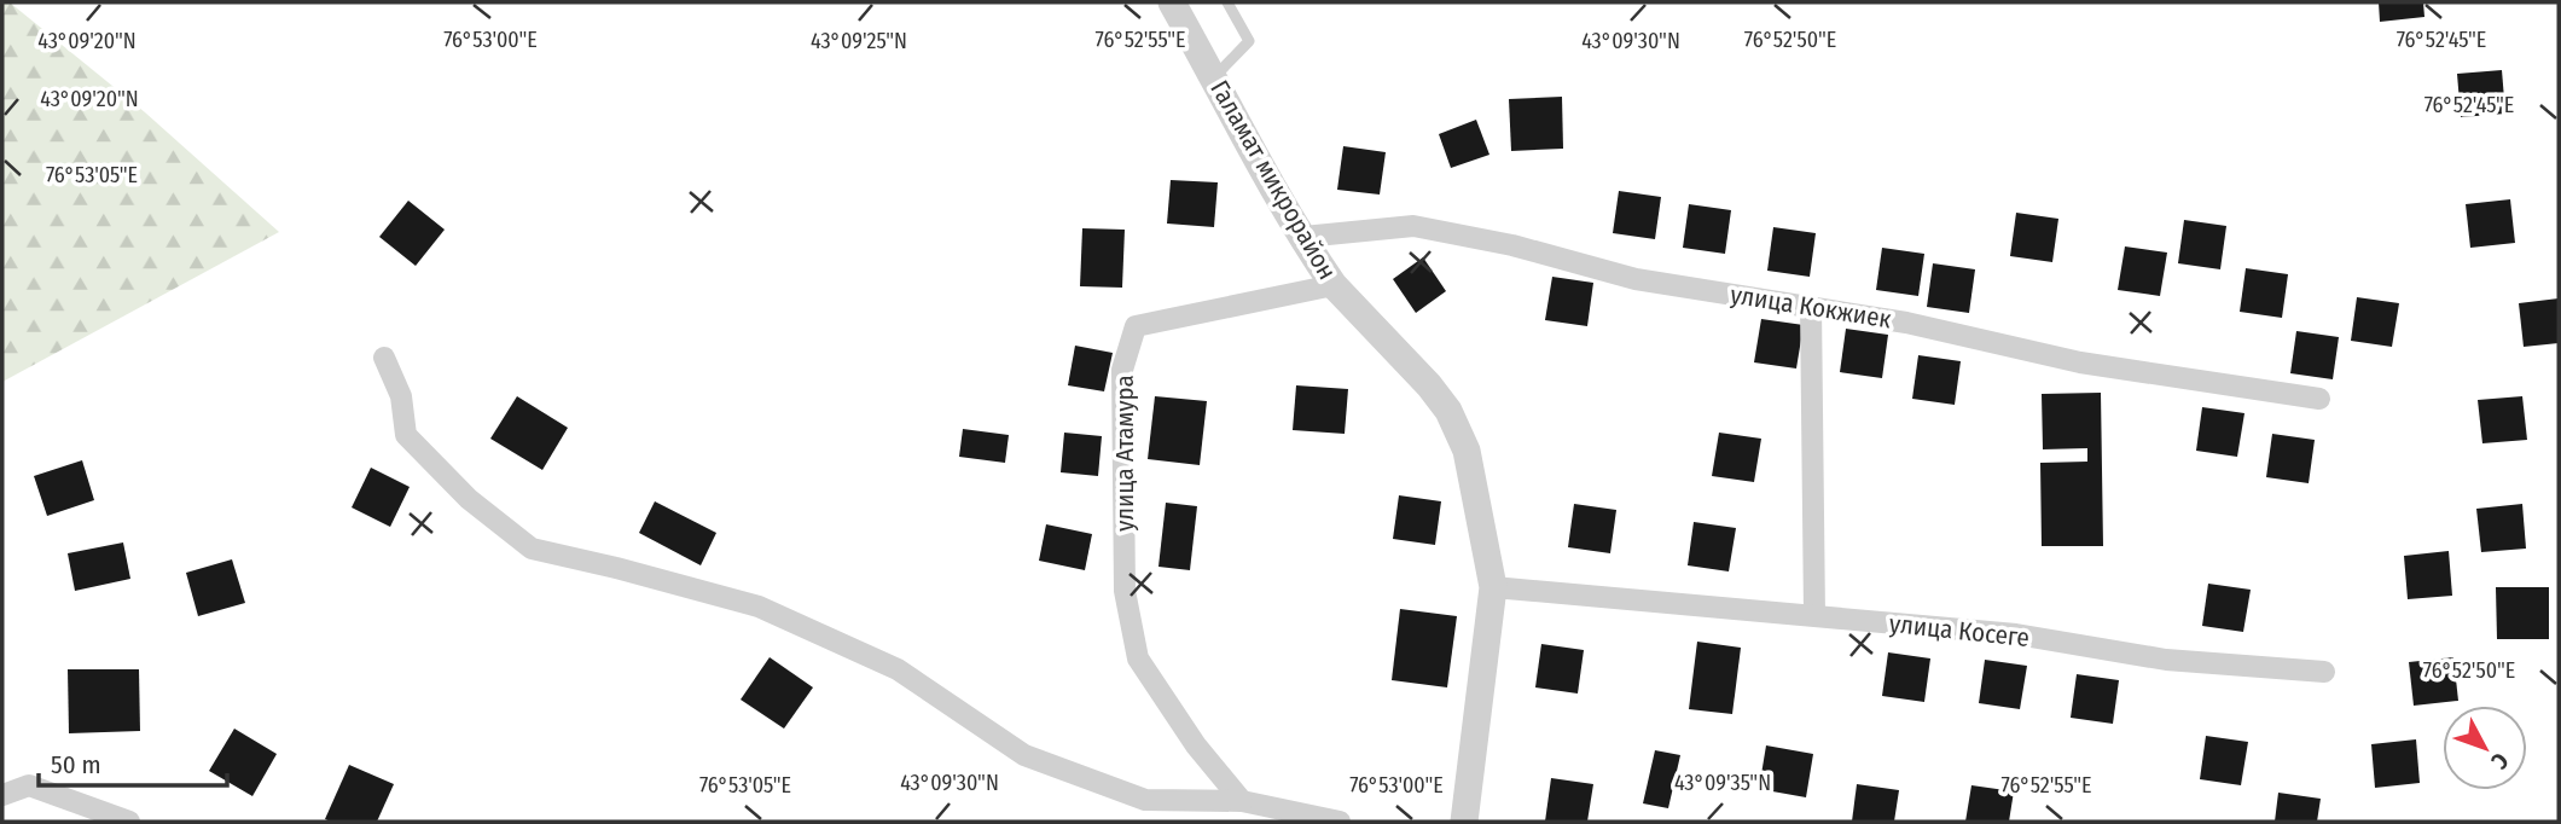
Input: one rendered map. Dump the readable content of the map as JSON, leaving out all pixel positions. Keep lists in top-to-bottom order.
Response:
{
  "streets": {
    "street": [
      "Галамат микрорайон",
      "улица Кокжиек",
      "улица Атамура",
      "улица Косеге"
    ]
  },
  "crossings": [
    ["Галамат микрорайон", "улица Кокжиек"],
    ["Галамат микрорайон", "улица Атамура"],
    ["Галамат микрорайон", "улица Косеге"]
  ],
  "scale_bar": "50 m",
  "north": "bottom right",
  "coordinates": [
    "76°53'00\"E",
    "76°52'55\"E",
    "76°52'50\"E",
    "76°52'45\"E",
    "43°09'20\"N",
    "43°09'30\"N",
    "43°09'25\"N",
    "76°53'05\"E",
    "43°09'35\"N"
  ]
}
